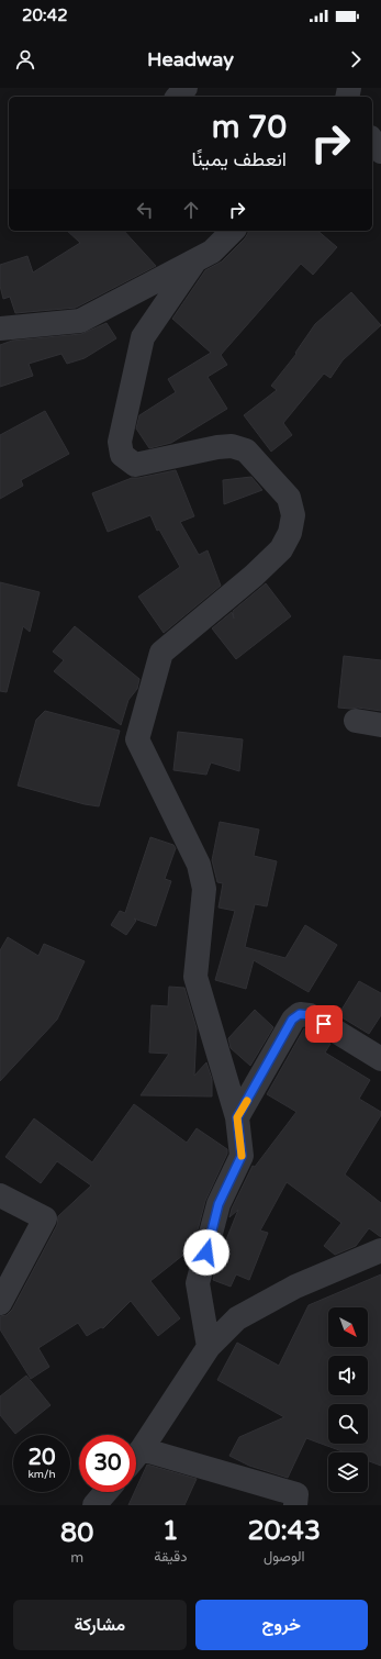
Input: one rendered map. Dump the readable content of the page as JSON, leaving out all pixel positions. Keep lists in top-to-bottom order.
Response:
{
  "north": "bottom right",
  "page": {
    "status": "20:42",
    "header": "Headway",
    "turn": ["70 m", "انعطف يمينًا"],
    "speed": "20 km/h",
    "limit": "30",
    "eta": [
      "20:43",
      "الوصول",
      "1",
      "دقيقة",
      "80",
      "m"
    ],
    "buttons": ["خروج", "مشاركة"]
  }
}
